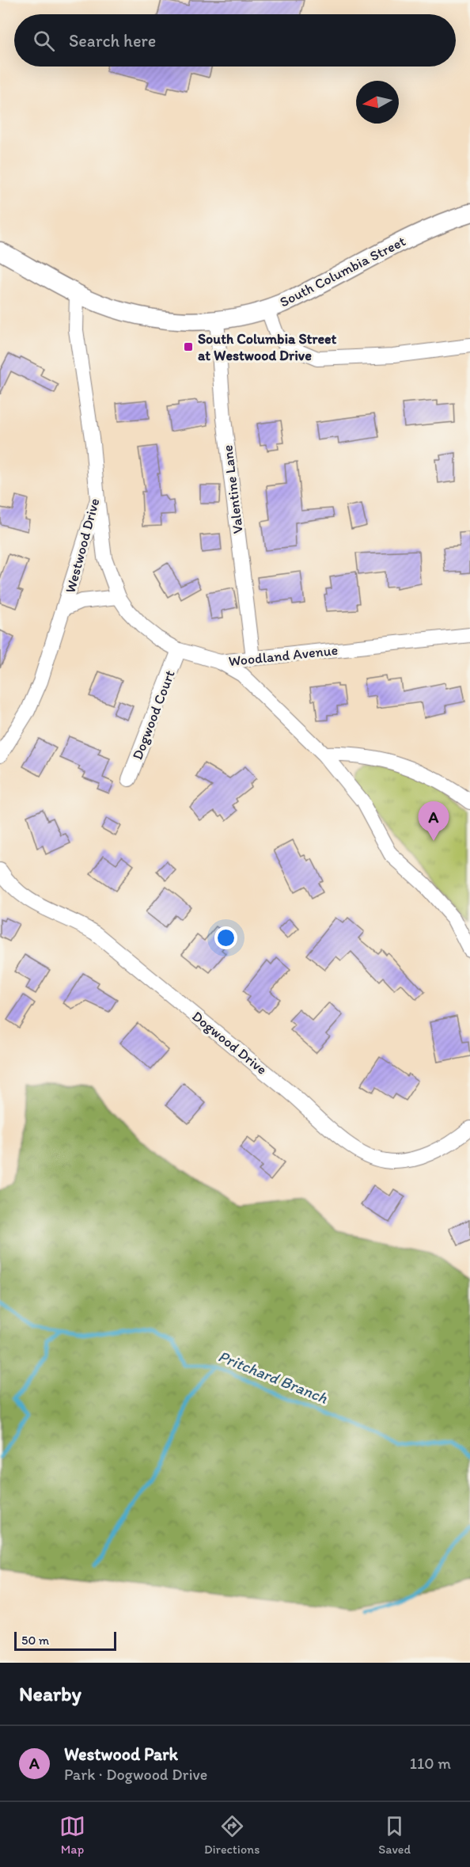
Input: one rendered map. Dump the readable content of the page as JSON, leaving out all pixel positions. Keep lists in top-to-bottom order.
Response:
{
  "streets": {
    "main road": ["South Columbia Street"],
    "street": [
      "Valentine Lane",
      "Westwood Drive",
      "Woodland Avenue",
      "Dogwood Court",
      "Dogwood Drive"
    ]
  },
  "crossings": [
    ["South Columbia Street", "Valentine Lane"],
    ["South Columbia Street", "Westwood Drive"],
    ["Valentine Lane", "Woodland Avenue"],
    ["Westwood Drive", "Woodland Avenue"],
    ["Woodland Avenue", "Dogwood Court"]
  ],
  "water": ["Pritchard Branch"],
  "places": {
    "transit": ["South Columbia Street at Westwood Drive"]
  },
  "scale_bar": "50 m",
  "north": "left",
  "page": {
    "search": "Search here",
    "pins": "A",
    "scale": "50 m",
    "heading": "Nearby",
    "list": [
      {
        "mark": "A",
        "name": "Westwood Park",
        "note": "Park · Dogwood Drive",
        "value": "110 m"
      }
    ],
    "nav": ["Map", "Directions", "Saved"]
  }
}
